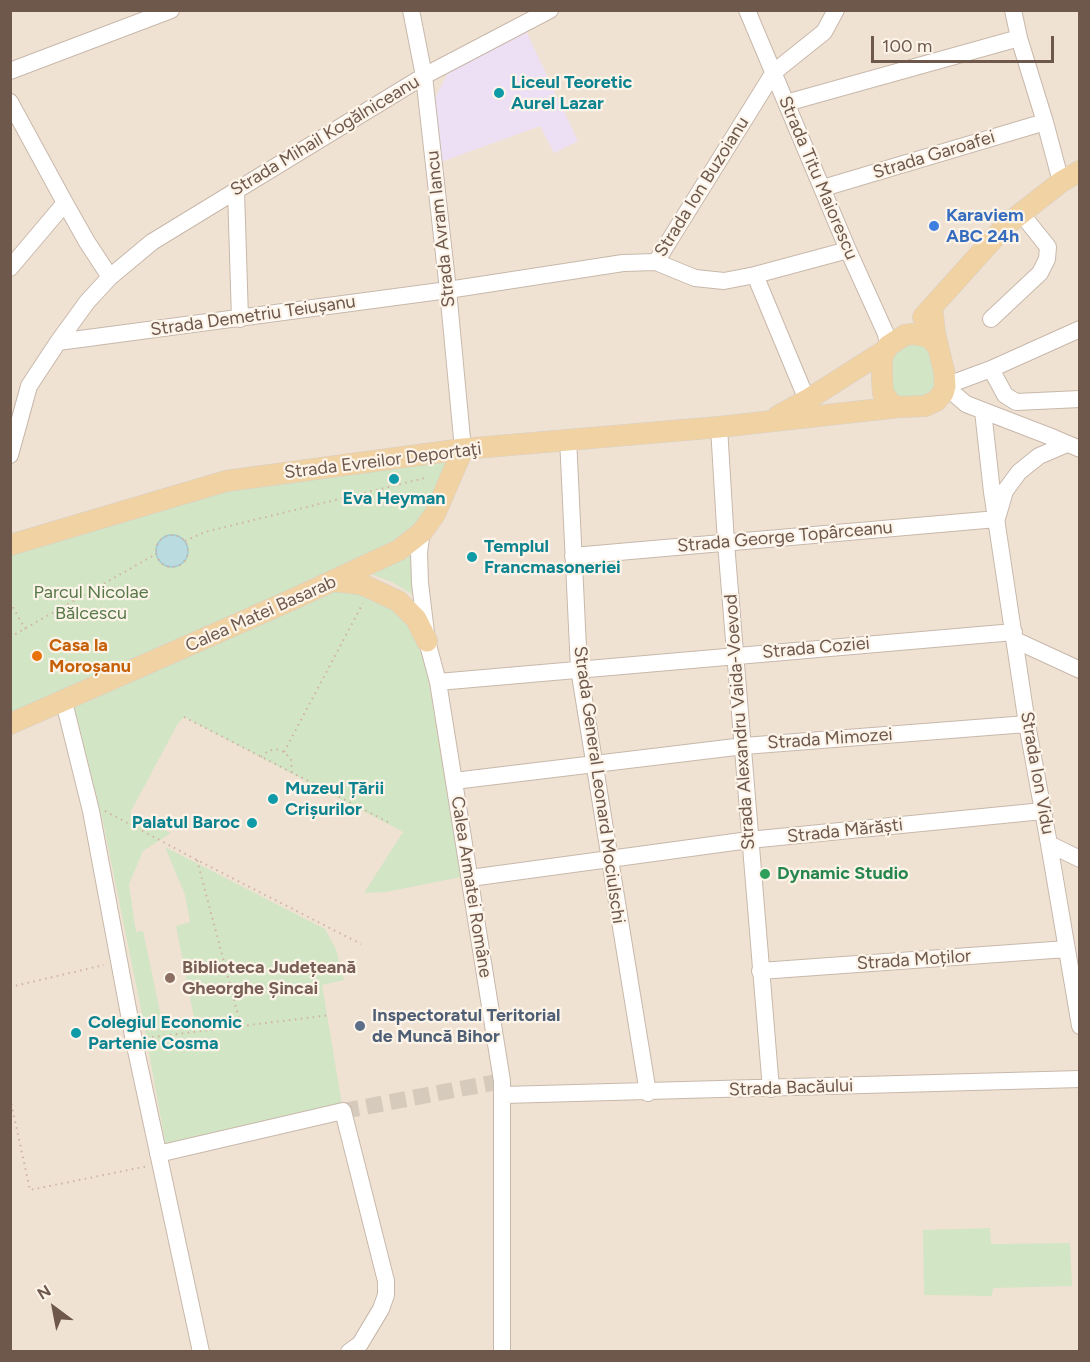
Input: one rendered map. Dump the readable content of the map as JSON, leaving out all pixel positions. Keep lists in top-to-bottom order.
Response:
{
  "streets": {
    "main road": ["Strada Evreilor Deportaţi", "Calea Matei Basarab"],
    "street": [
      "Strada Mihail Kogălniceanu",
      "Strada Garoafei",
      "Strada Titu Maiorescu",
      "Strada Ion Buzoianu",
      "Strada Avram Iancu",
      "Strada Demetriu Teiușanu",
      "Strada George Topârceanu",
      "Strada Coziei",
      "Strada Alexandru Vaida-Voevod",
      "Strada Mimozei",
      "Strada Ion Vidu",
      "Strada General Leonard Mociulschi",
      "Strada Mărăști",
      "Calea Armatei Române",
      "Strada Moților",
      "Strada Bacăului"
    ]
  },
  "crossings": [
    ["Strada Mihail Kogălniceanu", "Strada Avram Iancu"],
    ["Strada Mihail Kogălniceanu", "Strada Demetriu Teiușanu"],
    ["Strada Garoafei", "Strada Titu Maiorescu"],
    ["Strada Titu Maiorescu", "Strada Ion Buzoianu"],
    ["Strada Titu Maiorescu", "Strada Evreilor Deportaţi"],
    ["Strada Ion Buzoianu", "Strada Avram Iancu"],
    ["Strada Ion Buzoianu", "Strada Demetriu Teiușanu"],
    ["Strada Avram Iancu", "Strada Demetriu Teiușanu"],
    ["Strada Avram Iancu", "Strada Evreilor Deportaţi"],
    ["Strada Avram Iancu", "Calea Matei Basarab"],
    ["Strada Evreilor Deportaţi", "Calea Matei Basarab"],
    ["Strada Evreilor Deportaţi", "Strada Alexandru Vaida-Voevod"],
    ["Strada Evreilor Deportaţi", "Strada General Leonard Mociulschi"],
    ["Strada George Topârceanu", "Strada Alexandru Vaida-Voevod"],
    ["Strada George Topârceanu", "Strada Ion Vidu"],
    ["Strada George Topârceanu", "Strada General Leonard Mociulschi"],
    ["Calea Matei Basarab", "Calea Armatei Române"],
    ["Strada Coziei", "Strada Alexandru Vaida-Voevod"],
    ["Strada Coziei", "Strada Ion Vidu"],
    ["Strada Coziei", "Strada General Leonard Mociulschi"],
    ["Strada Coziei", "Calea Armatei Române"],
    ["Strada Alexandru Vaida-Voevod", "Strada Mimozei"],
    ["Strada Alexandru Vaida-Voevod", "Strada Mărăști"],
    ["Strada Alexandru Vaida-Voevod", "Strada Moților"],
    ["Strada Alexandru Vaida-Voevod", "Strada Bacăului"],
    ["Strada Mimozei", "Strada Ion Vidu"],
    ["Strada Mimozei", "Strada General Leonard Mociulschi"],
    ["Strada Mimozei", "Calea Armatei Române"],
    ["Strada Ion Vidu", "Strada Mărăști"],
    ["Strada Ion Vidu", "Strada Moților"],
    ["Strada General Leonard Mociulschi", "Strada Mărăști"],
    ["Strada General Leonard Mociulschi", "Strada Bacăului"],
    ["Strada Mărăști", "Calea Armatei Române"],
    ["Calea Armatei Române", "Strada Bacăului"]
  ],
  "parks": ["Parcul Nicolae Bălcescu"],
  "places": [
    "Liceul Teoretic Aurel Lazar",
    "Karaviem ABC 24h",
    "Eva Heyman",
    "Templul Francmasoneriei",
    "Casa la Moroșanu",
    "Muzeul Țării Crișurilor",
    "Palatul Baroc",
    "Dynamic Studio",
    "Biblioteca Județeană Gheorghe Șincai",
    "Inspectoratul Teritorial de Muncă Bihor",
    "Colegiul Economic Partenie Cosma"
  ],
  "scale_bar": "100 m",
  "north": "top left"
}
